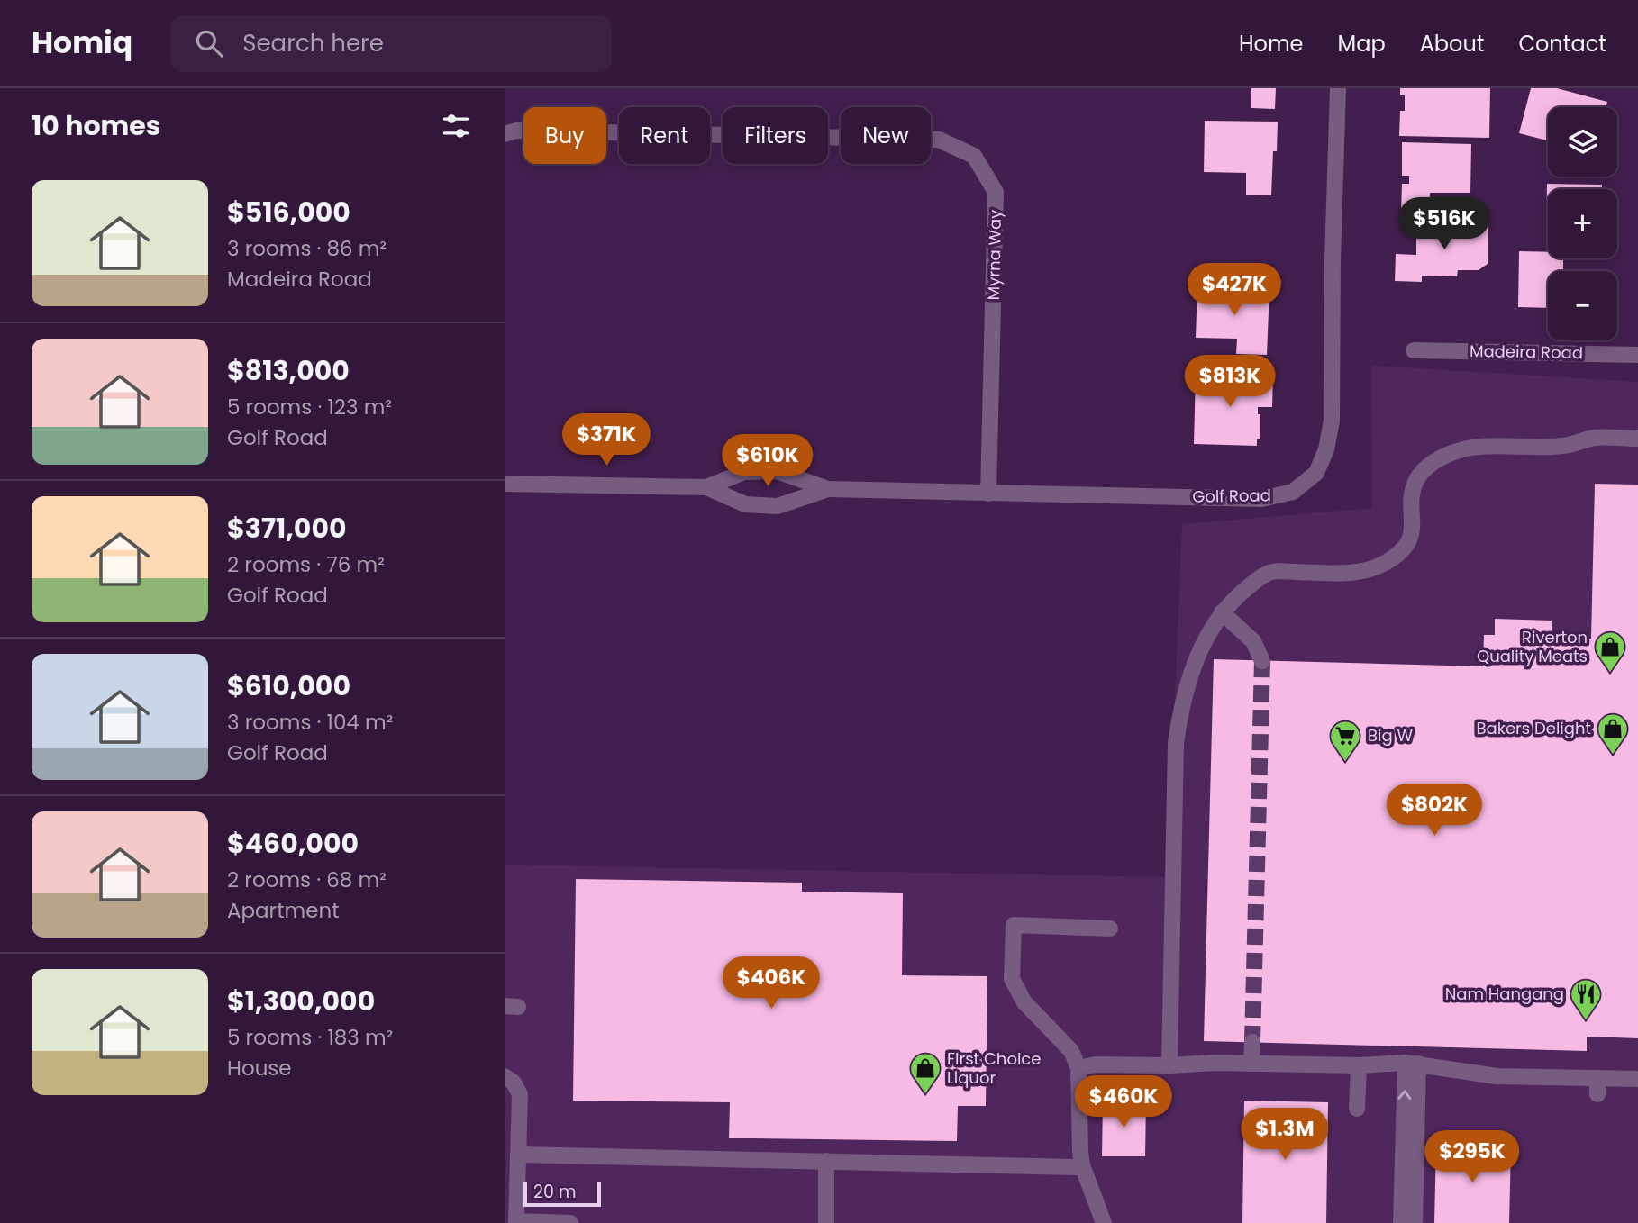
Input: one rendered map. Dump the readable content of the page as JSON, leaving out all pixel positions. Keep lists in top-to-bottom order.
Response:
{
  "streets": {
    "street": ["Myrna Way", "Madeira Road", "Golf Road"]
  },
  "crossings": [
    ["Myrna Way", "Golf Road"]
  ],
  "places": {
    "shop": ["Riverton Quality Meats", "Bakers Delight", "First Choice Liquor"],
    "supermarket": ["Big W"],
    "restaurant": ["Nam Hangang"]
  },
  "scale_bar": "20 m",
  "page": {
    "header": "Homiq",
    "search": "Search here",
    "nav": [
      "Home",
      "Map",
      "About",
      "Contact"
    ],
    "heading": "10 homes",
    "map_buttons": ["+", "−"],
    "chip": [
      "Buy",
      "Rent",
      "Filters",
      "New"
    ],
    "list": [
      {
        "name": "$516,000",
        "note": "3 rooms · 86 m² · Madeira Road"
      },
      {
        "name": "$813,000",
        "note": "5 rooms · 123 m² · Golf Road"
      },
      {
        "name": "$371,000",
        "note": "2 rooms · 76 m² · Golf Road"
      },
      {
        "name": "$610,000",
        "note": "3 rooms · 104 m² · Golf Road"
      },
      {
        "name": "$460,000",
        "note": "2 rooms · 68 m² · Apartment"
      },
      {
        "name": "$1,300,000",
        "note": "5 rooms · 183 m² · House"
      }
    ],
    "price": [
      "$516K",
      "$427K",
      "$813K",
      "$371K",
      "$610K",
      "$802K",
      "$406K",
      "$460K",
      "$1.3M",
      "$295K"
    ],
    "scale": "20 m"
  }
}
